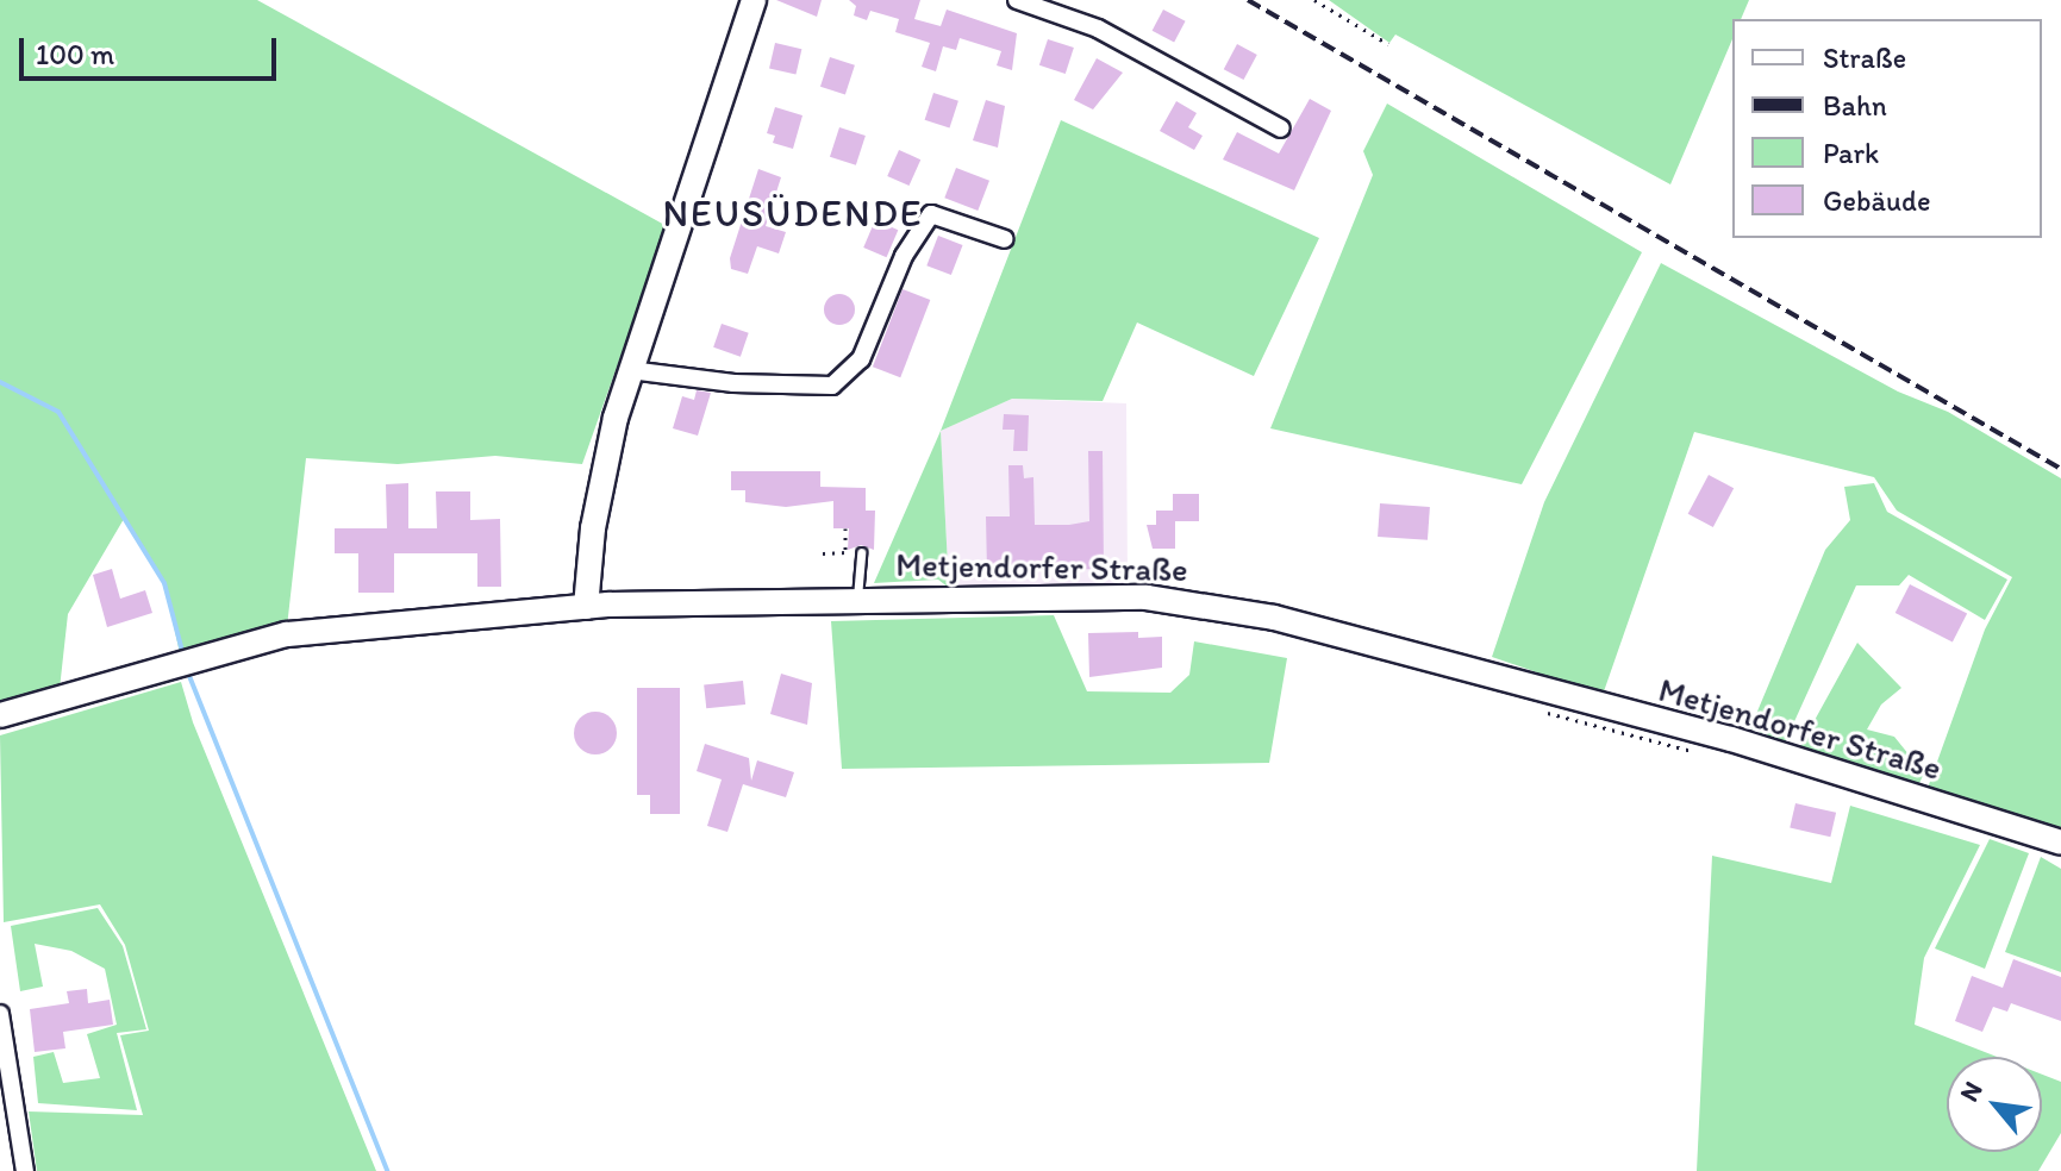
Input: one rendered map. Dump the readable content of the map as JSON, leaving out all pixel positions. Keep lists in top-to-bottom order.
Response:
{
  "streets": {
    "street": ["Metjendorfer Straße"]
  },
  "districts": ["NEUSÜDENDE"],
  "legend": [
    "Straße",
    "Bahn",
    "Park",
    "Gebäude"
  ],
  "scale_bar": "100 m",
  "north": "top left"
}
